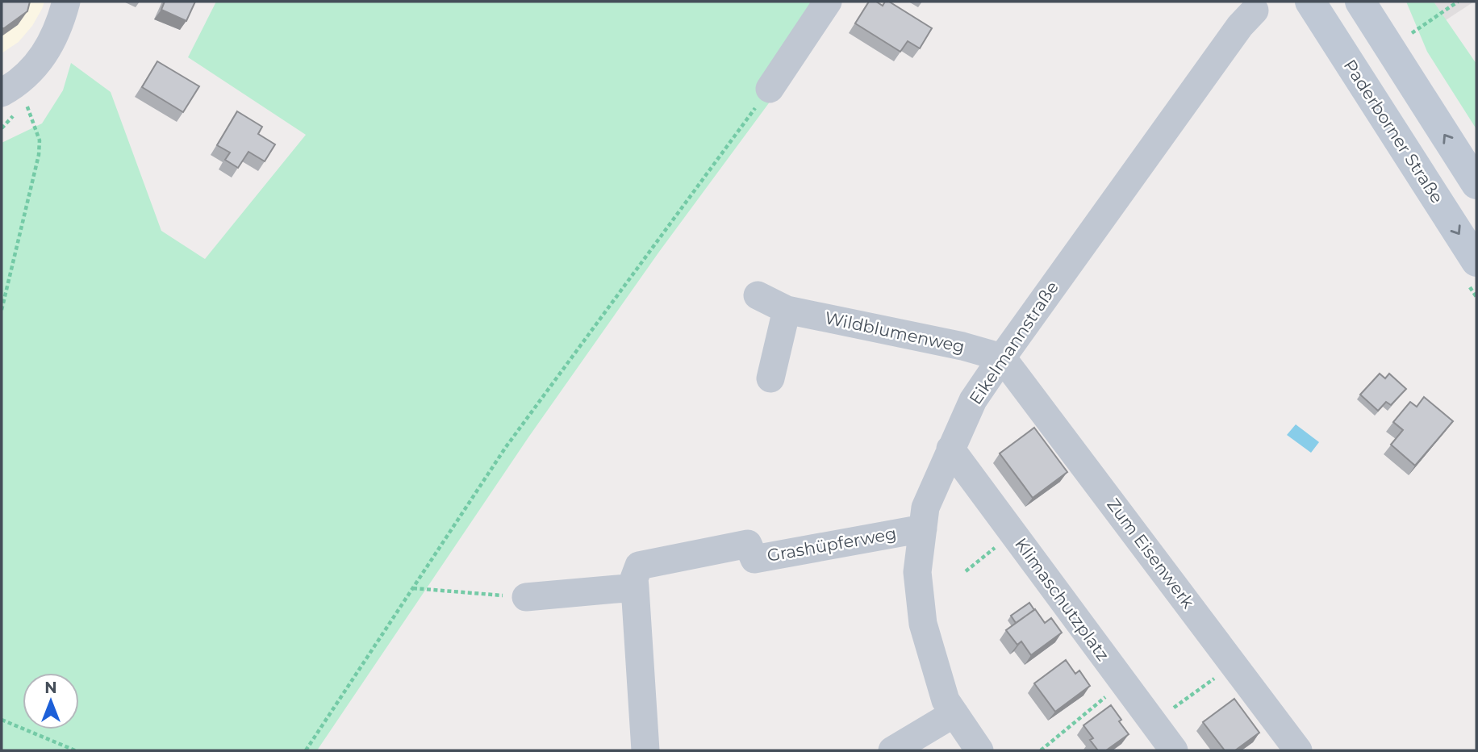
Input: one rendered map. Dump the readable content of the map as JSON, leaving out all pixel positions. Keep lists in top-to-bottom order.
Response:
{
  "streets": {
    "main road": ["Paderborner Straße"],
    "street": [
      "Wildblumenweg",
      "Eikelmannstraße",
      "Grashüpferweg",
      "Zum Eisenwerk",
      "Klimaschutzplatz"
    ]
  },
  "crossings": [
    ["Wildblumenweg", "Eikelmannstraße"],
    ["Wildblumenweg", "Zum Eisenwerk"],
    ["Eikelmannstraße", "Grashüpferweg"],
    ["Eikelmannstraße", "Zum Eisenwerk"],
    ["Eikelmannstraße", "Klimaschutzplatz"]
  ],
  "north": "top"
}
